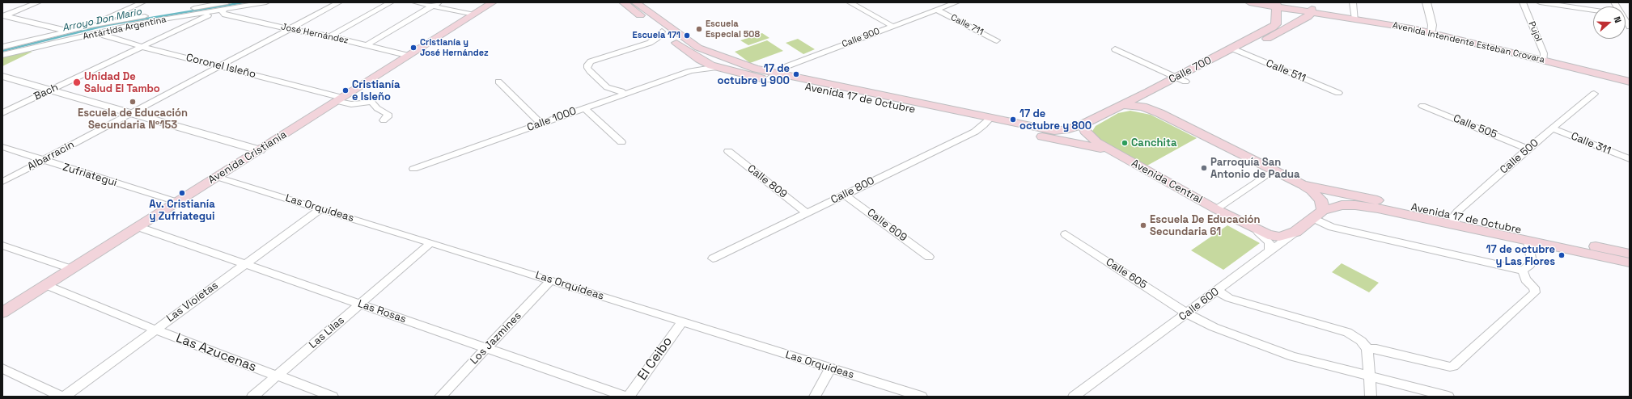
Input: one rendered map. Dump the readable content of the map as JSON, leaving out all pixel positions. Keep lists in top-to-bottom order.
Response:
{
  "streets": {
    "main road": [
      "Avenida Intendente Esteban Crovara",
      "Calle 700",
      "Avenida 17 de Octubre",
      "Avenida Cristianía",
      "Avenida Central",
      "Calle 600"
    ],
    "street": [
      "Calle 711",
      "Antártida Argentina",
      "Pujol",
      "José Hernández",
      "Calle 900",
      "Coronel Isleño",
      "Calle 511",
      "Bach",
      "Calle 1000",
      "Calle 505",
      "Calle 311",
      "Albarracin",
      "Calle 500",
      "Zufriategui",
      "Calle 809",
      "Calle 800",
      "Las Orquídeas",
      "Calle 609",
      "Calle 605",
      "Las Violetas",
      "Las Rosas",
      "Las Lilas",
      "Los Jazmines",
      "Las Azucenas",
      "El Ceibo"
    ]
  },
  "crossings": [
    ["Calle 711", "Calle 900"],
    ["Antártida Argentina", "José Hernández"],
    ["Antártida Argentina", "Coronel Isleño"],
    ["Antártida Argentina", "Bach"],
    ["Pujol", "Avenida Intendente Esteban Crovara"],
    ["José Hernández", "Albarracin"],
    ["José Hernández", "Avenida Cristianía"],
    ["Calle 900", "Avenida 17 de Octubre"],
    ["Avenida Intendente Esteban Crovara", "Calle 700"],
    ["Coronel Isleño", "Bach"],
    ["Coronel Isleño", "Albarracin"],
    ["Coronel Isleño", "Avenida Cristianía"],
    ["Calle 700", "Calle 511"],
    ["Calle 700", "Avenida 17 de Octubre"],
    ["Calle 700", "Avenida Central"],
    ["Avenida 17 de Octubre", "Calle 1000"],
    ["Avenida 17 de Octubre", "Calle 500"],
    ["Avenida 17 de Octubre", "Avenida Central"],
    ["Avenida 17 de Octubre", "Calle 800"],
    ["Avenida 17 de Octubre", "Calle 600"],
    ["Calle 505", "Calle 500"],
    ["Calle 311", "Calle 500"],
    ["Albarracin", "Zufriategui"],
    ["Avenida Cristianía", "Zufriategui"],
    ["Avenida Cristianía", "Las Orquídeas"],
    ["Avenida Cristianía", "Las Rosas"],
    ["Avenida Cristianía", "Las Azucenas"],
    ["Calle 809", "Calle 800"],
    ["Avenida Central", "Calle 600"],
    ["Calle 800", "Calle 609"],
    ["Las Orquídeas", "Las Violetas"],
    ["Las Orquídeas", "Las Lilas"],
    ["Las Orquídeas", "Los Jazmines"],
    ["Las Orquídeas", "El Ceibo"],
    ["Calle 605", "Calle 600"],
    ["Las Violetas", "Las Rosas"],
    ["Las Violetas", "Las Azucenas"],
    ["Las Rosas", "Las Lilas"],
    ["Las Rosas", "Los Jazmines"],
    ["Las Lilas", "Las Azucenas"]
  ],
  "water": ["Arroyo Don Mario"],
  "places": [
    "Escuela Especial 508",
    "Escuela 171",
    "Cristianía y José Hernández",
    "17 de octubre y 900",
    "Unidad De Salud El Tambo",
    "Cristianía e Isleño",
    "Escuela de Educación Secundaria Nº153",
    "17 de octubre y 800",
    "Canchita",
    "Parroquía San Antonio de Padua",
    "Av. Cristianía y Zufriategui",
    "Escuela De Educación Secundaria 61",
    "17 de octubre y Las Flores"
  ],
  "north": "right"
}
